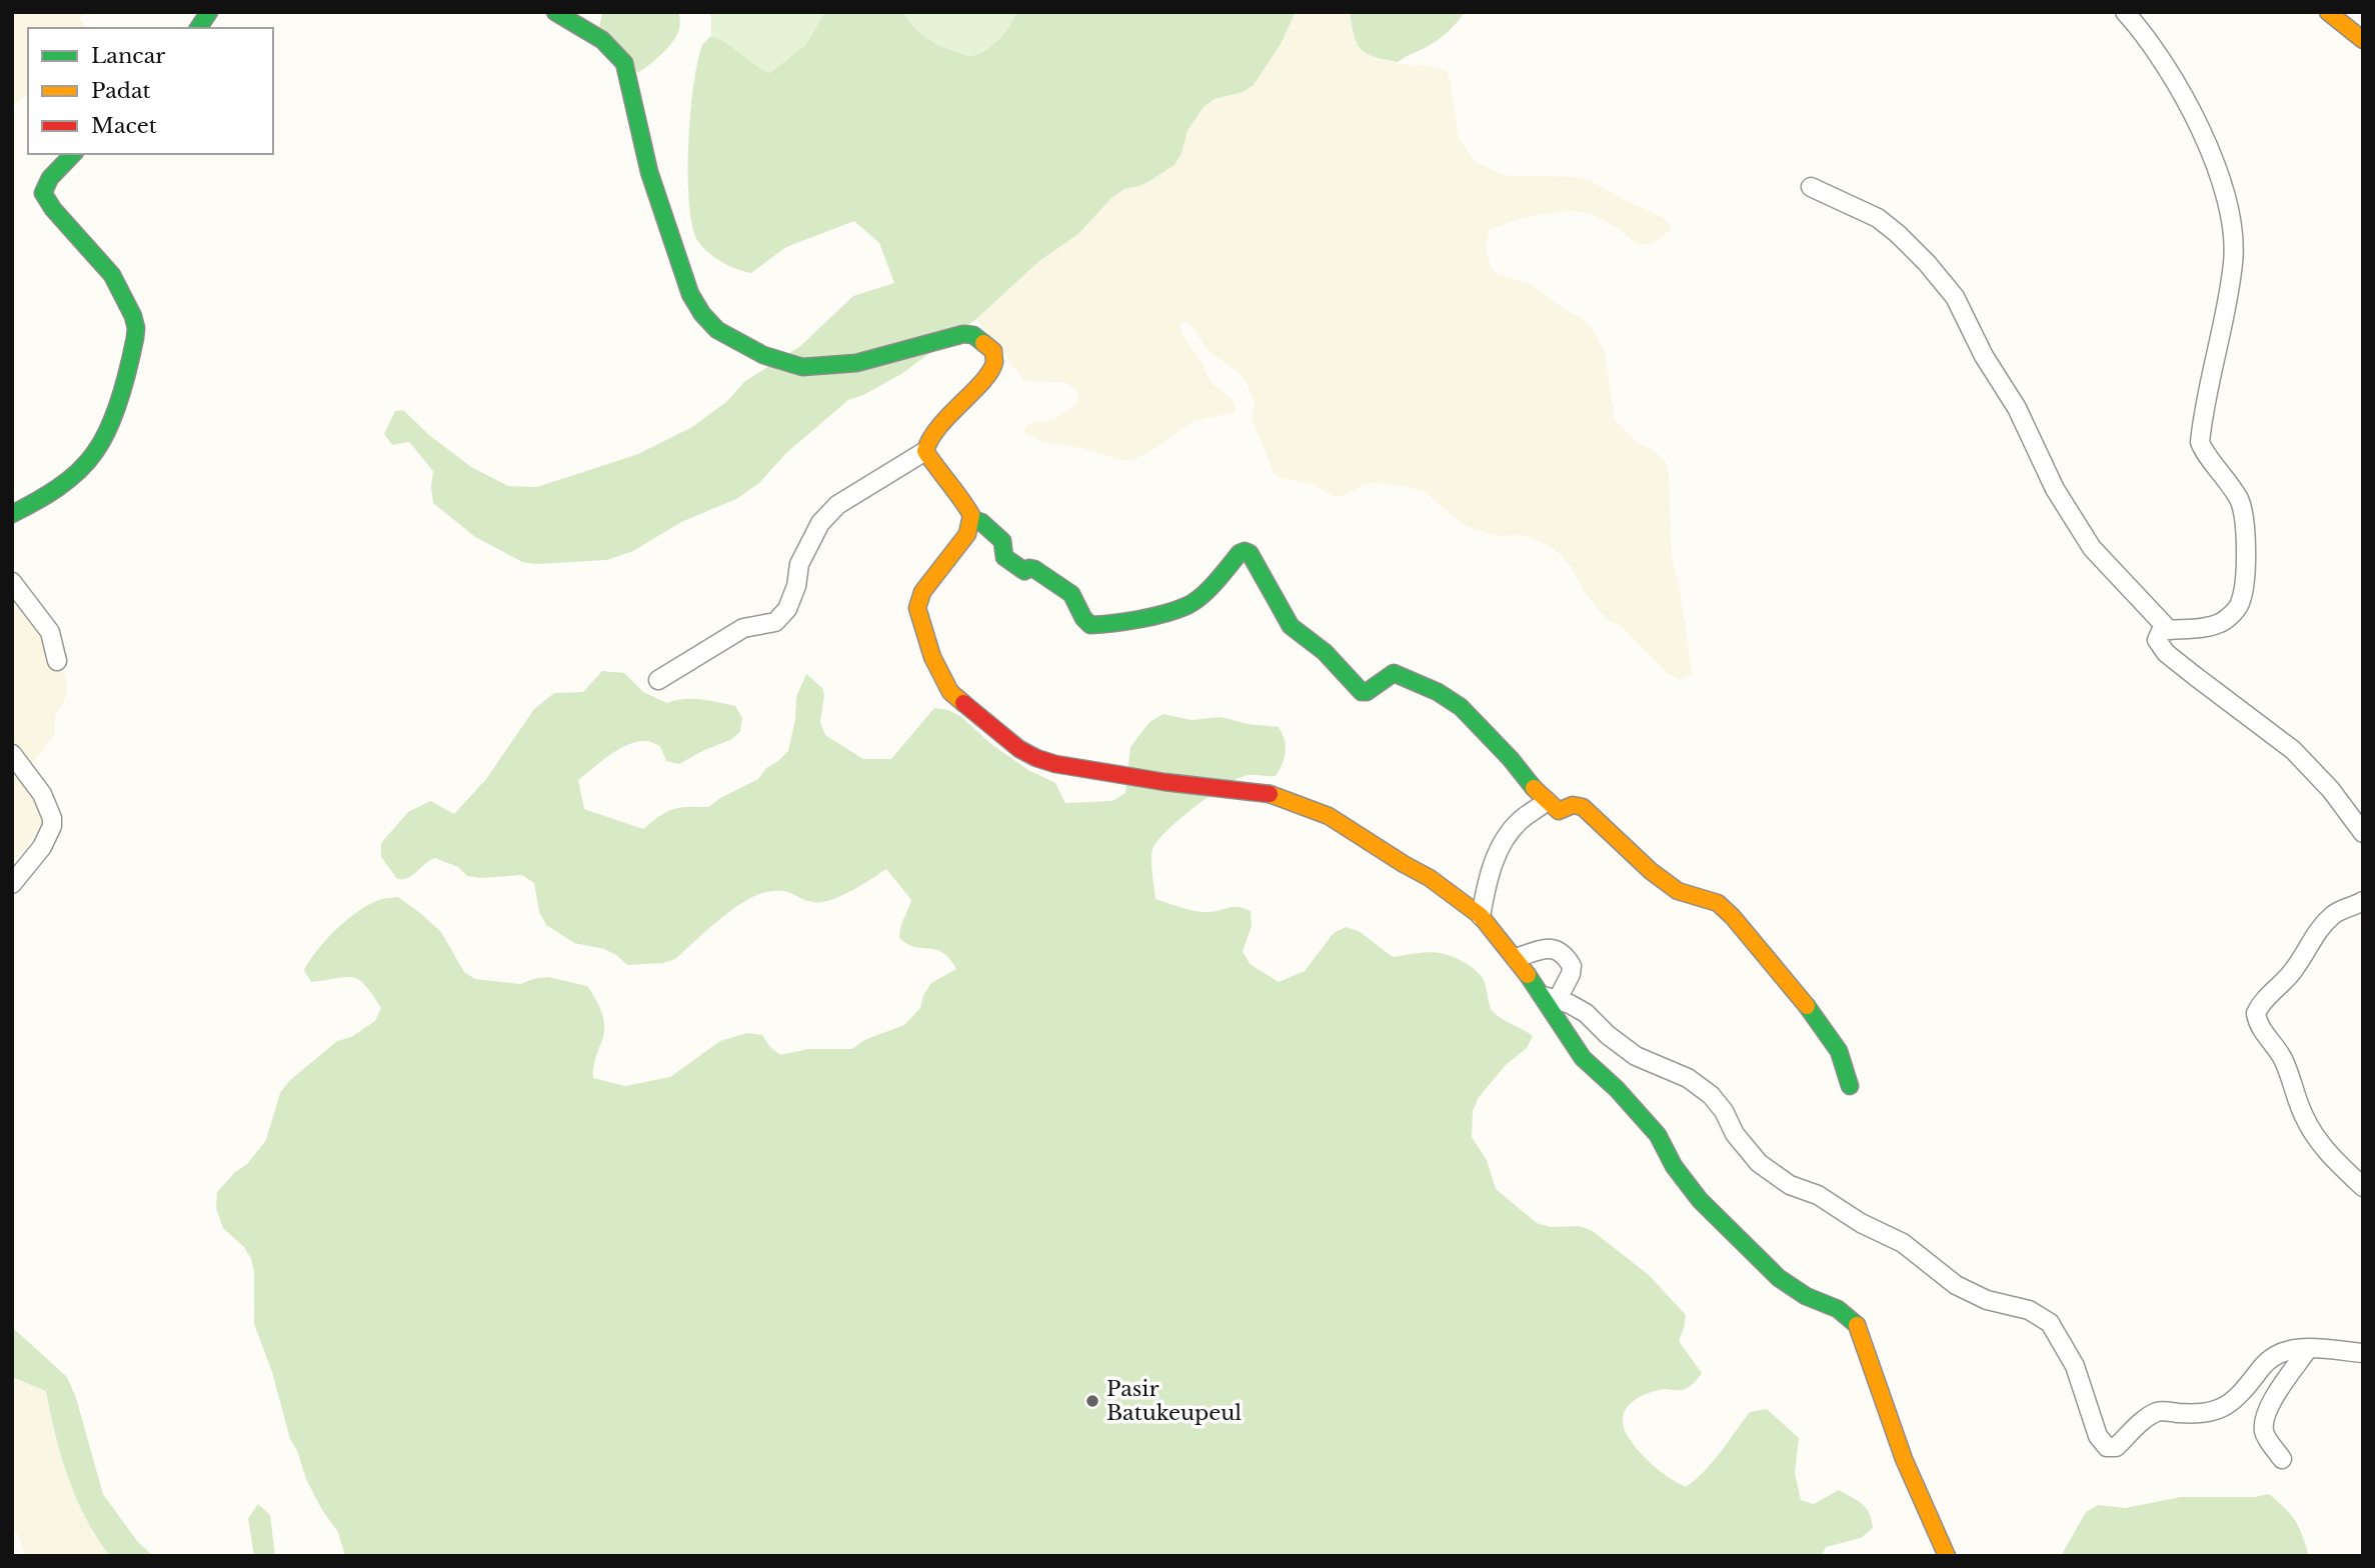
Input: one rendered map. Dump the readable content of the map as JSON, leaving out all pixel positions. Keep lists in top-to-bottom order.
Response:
{
  "places": ["Pasir Batukeupeul"],
  "legend": ["Lancar", "Padat", "Macet"]
}
